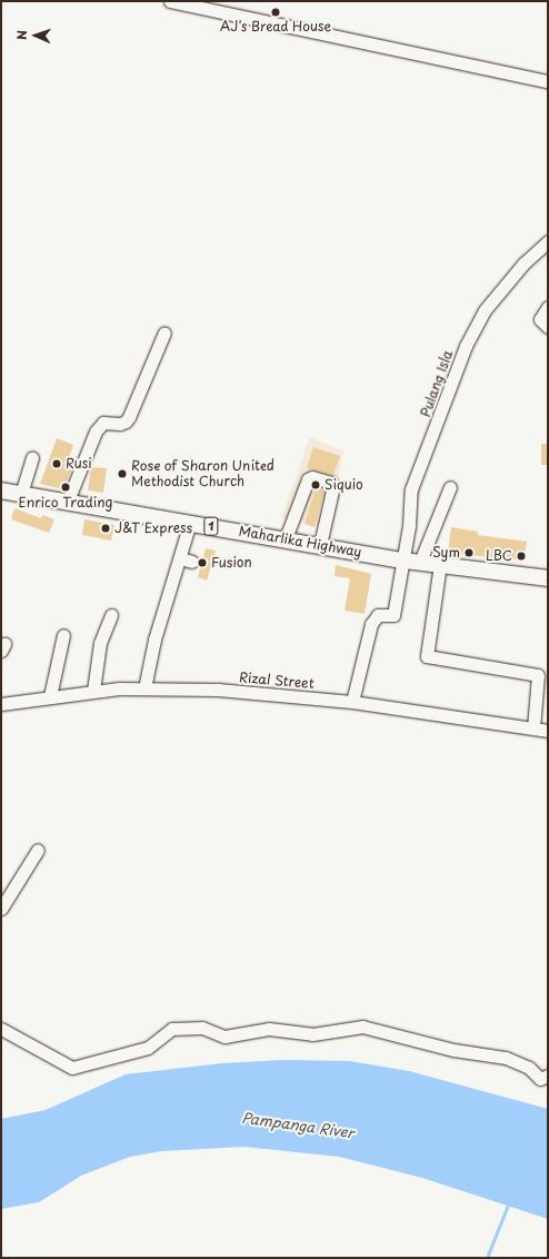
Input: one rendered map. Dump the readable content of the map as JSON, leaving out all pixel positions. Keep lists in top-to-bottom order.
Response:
{
  "streets": {
    "main road": ["1", "Maharlika Highway"],
    "street": ["Pulang Isla", "Rizal Street"]
  },
  "crossings": [
    ["Pulang Isla", "Maharlika Highway"],
    ["Pulang Isla", "Rizal Street"]
  ],
  "water": ["Pampanga River"],
  "places": [
    "AJ's Bread House",
    "Rusi",
    "Rose of Sharon United Methodist Church",
    "Siquio",
    "Enrico Trading",
    "J&T Express",
    "Sym",
    "LBC",
    "Fusion"
  ],
  "north": "left"
}
